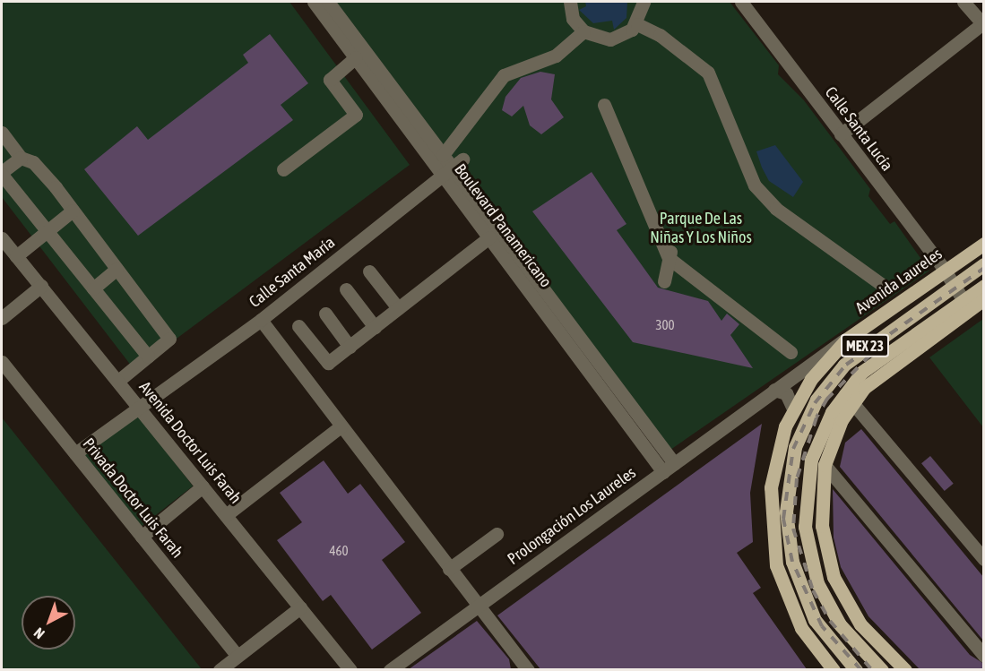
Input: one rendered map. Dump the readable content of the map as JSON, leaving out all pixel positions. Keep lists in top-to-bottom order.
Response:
{
  "streets": {
    "main road": ["Avenida Laureles", "MEX 23"],
    "street": [
      "Calle Santa Lucía",
      "Boulevard Panamericano",
      "Calle Santa María",
      "Avenida Doctor Luis Farah",
      "Privada Doctor Luis Farah",
      "Prolongación Los Laureles"
    ]
  },
  "crossings": [
    ["Calle Santa Lucía", "Avenida Laureles"],
    ["Calle Santa Lucía", "MEX 23"],
    ["Boulevard Panamericano", "Calle Santa María"],
    ["Boulevard Panamericano", "Prolongación Los Laureles"],
    ["Calle Santa María", "Avenida Doctor Luis Farah"],
    ["Calle Santa María", "Privada Doctor Luis Farah"],
    ["Avenida Laureles", "Prolongación Los Laureles"]
  ],
  "parks": ["Parque De Las Niñas Y Los Niños"],
  "house_numbers": ["300", "460"],
  "north": "bottom left"
}
